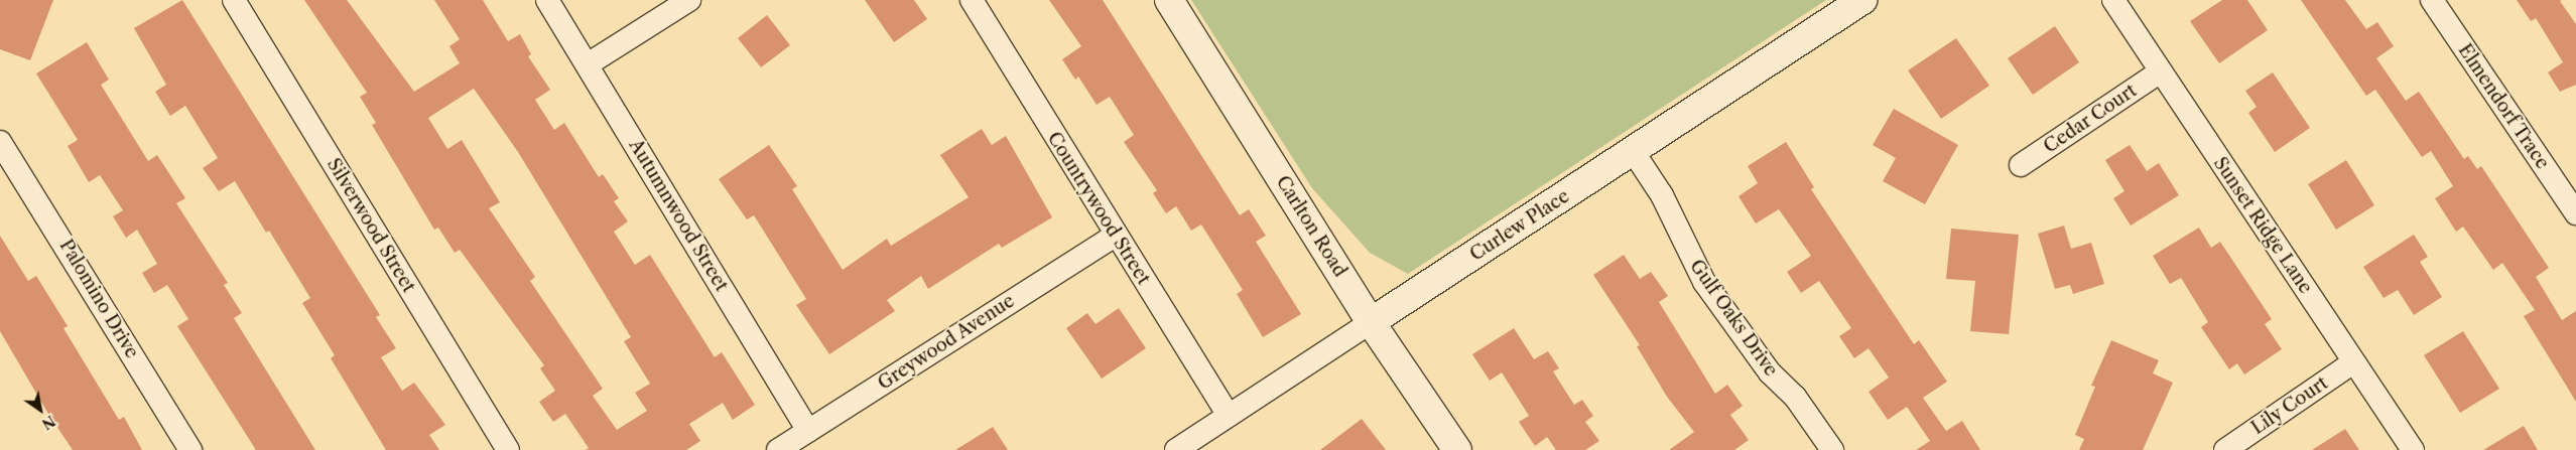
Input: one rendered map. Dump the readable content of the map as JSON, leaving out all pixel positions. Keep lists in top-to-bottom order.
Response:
{
  "streets": {
    "street": [
      "Elmendorf Trace",
      "Cedar Court",
      "Countrywood Street",
      "Autumnwood Street",
      "Silverwood Street",
      "Curlew Place",
      "Sunset Ridge Lane",
      "Carlton Road",
      "Palomino Drive",
      "Gulf Oaks Drive",
      "Greywood Avenue",
      "Lily Court"
    ]
  },
  "crossings": [
    ["Cedar Court", "Sunset Ridge Lane"],
    ["Countrywood Street", "Curlew Place"],
    ["Countrywood Street", "Greywood Avenue"],
    ["Autumnwood Street", "Greywood Avenue"],
    ["Curlew Place", "Carlton Road"],
    ["Curlew Place", "Gulf Oaks Drive"],
    ["Sunset Ridge Lane", "Lily Court"]
  ],
  "north": "bottom right"
}
